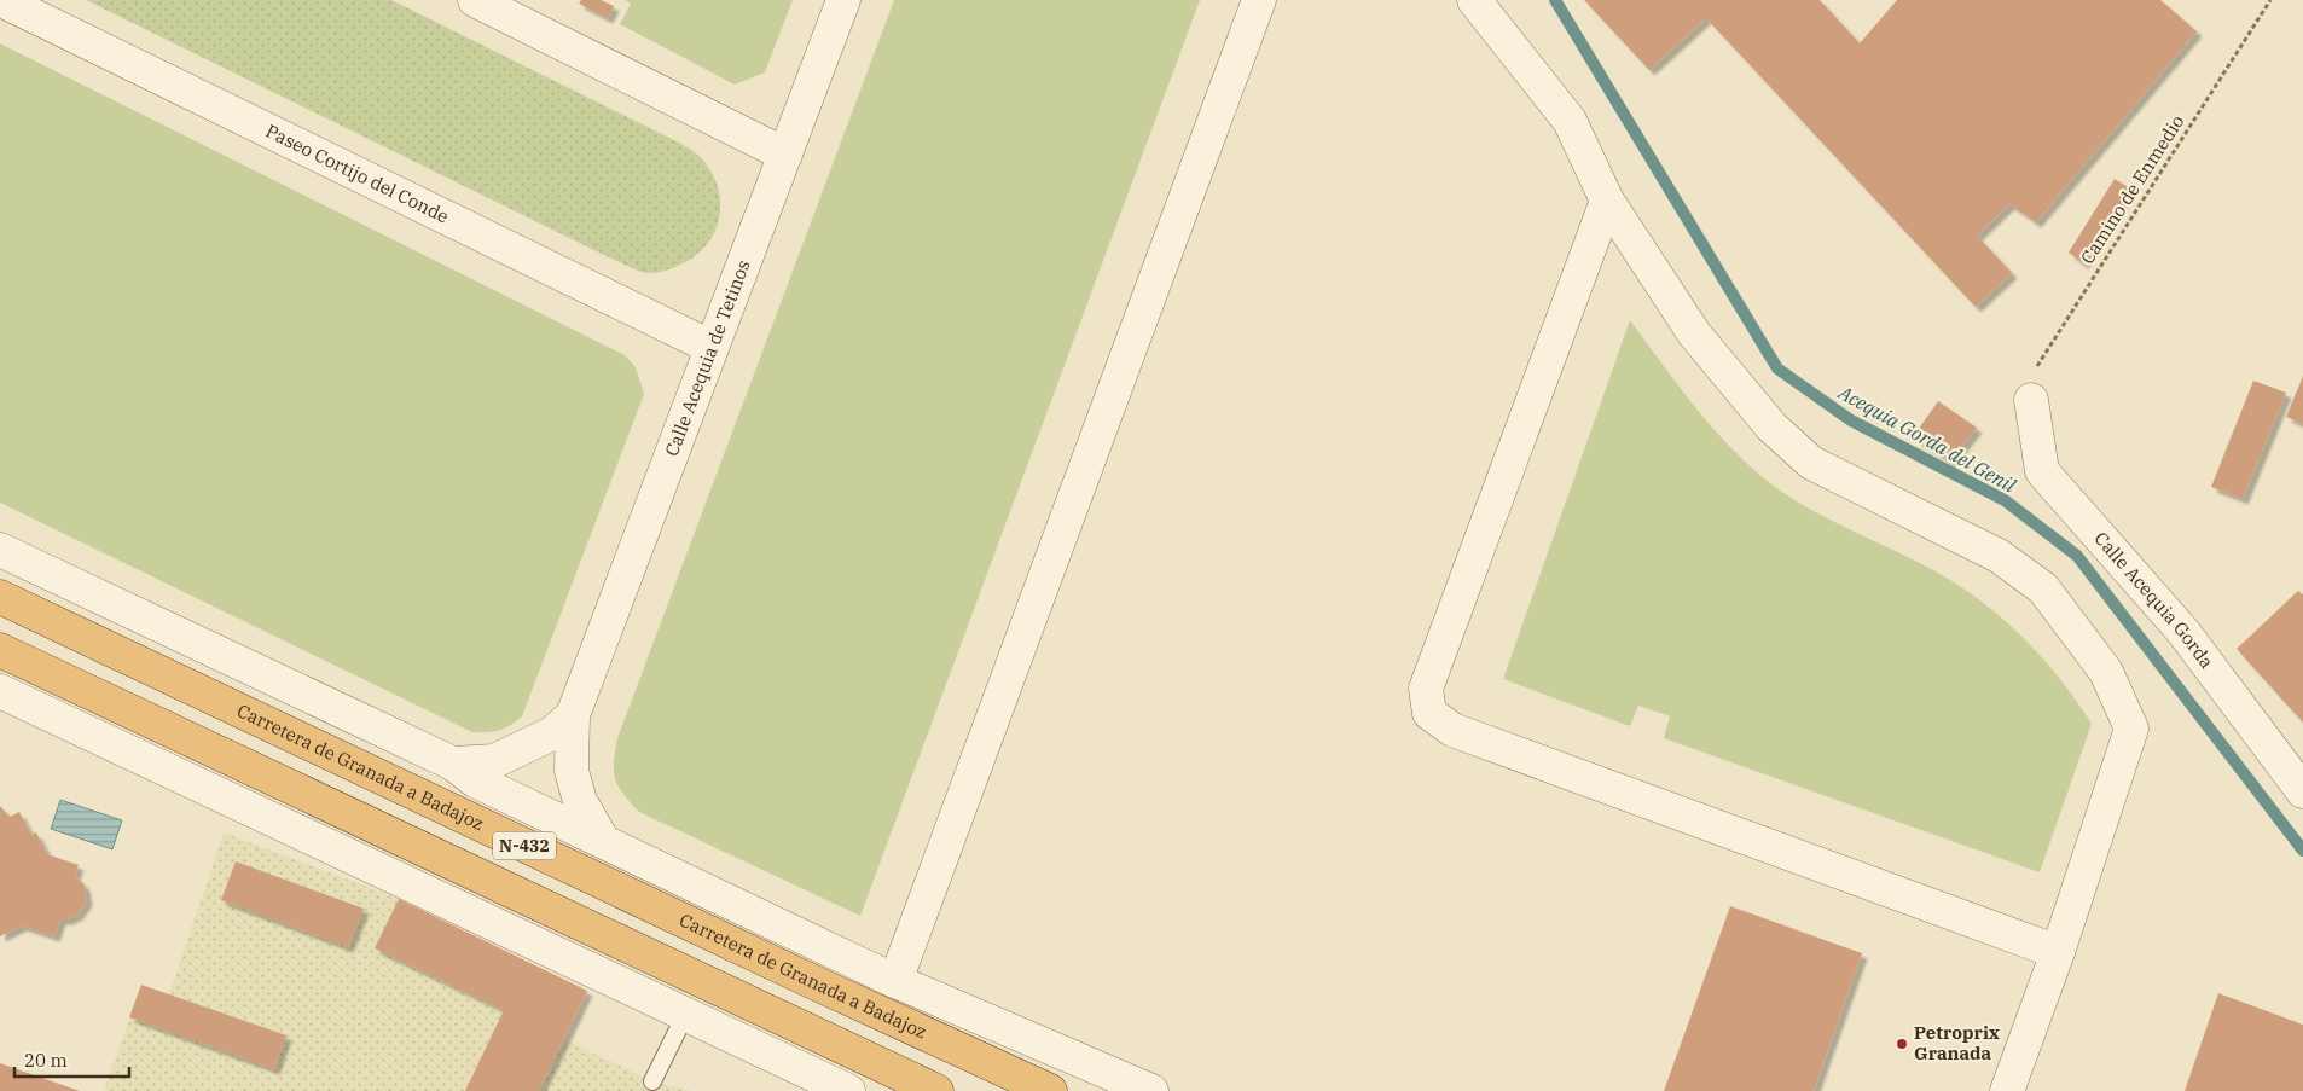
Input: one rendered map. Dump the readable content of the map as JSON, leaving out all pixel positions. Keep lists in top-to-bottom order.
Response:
{
  "streets": {
    "highway": ["Carretera de Granada a Badajoz", "N-432"],
    "street": ["Paseo Cortijo del Conde", "Calle Acequia de Tetinos", "Calle Acequia Gorda"],
    "path": ["Camino de Enmedio"]
  },
  "crossings": [
    ["Paseo Cortijo del Conde", "Calle Acequia de Tetinos"],
    ["Camino de Enmedio", "Calle Acequia Gorda"]
  ],
  "water": ["Acequia Gorda del Genil"],
  "places": ["Petroprix Granada"],
  "scale_bar": "20 m"
}
